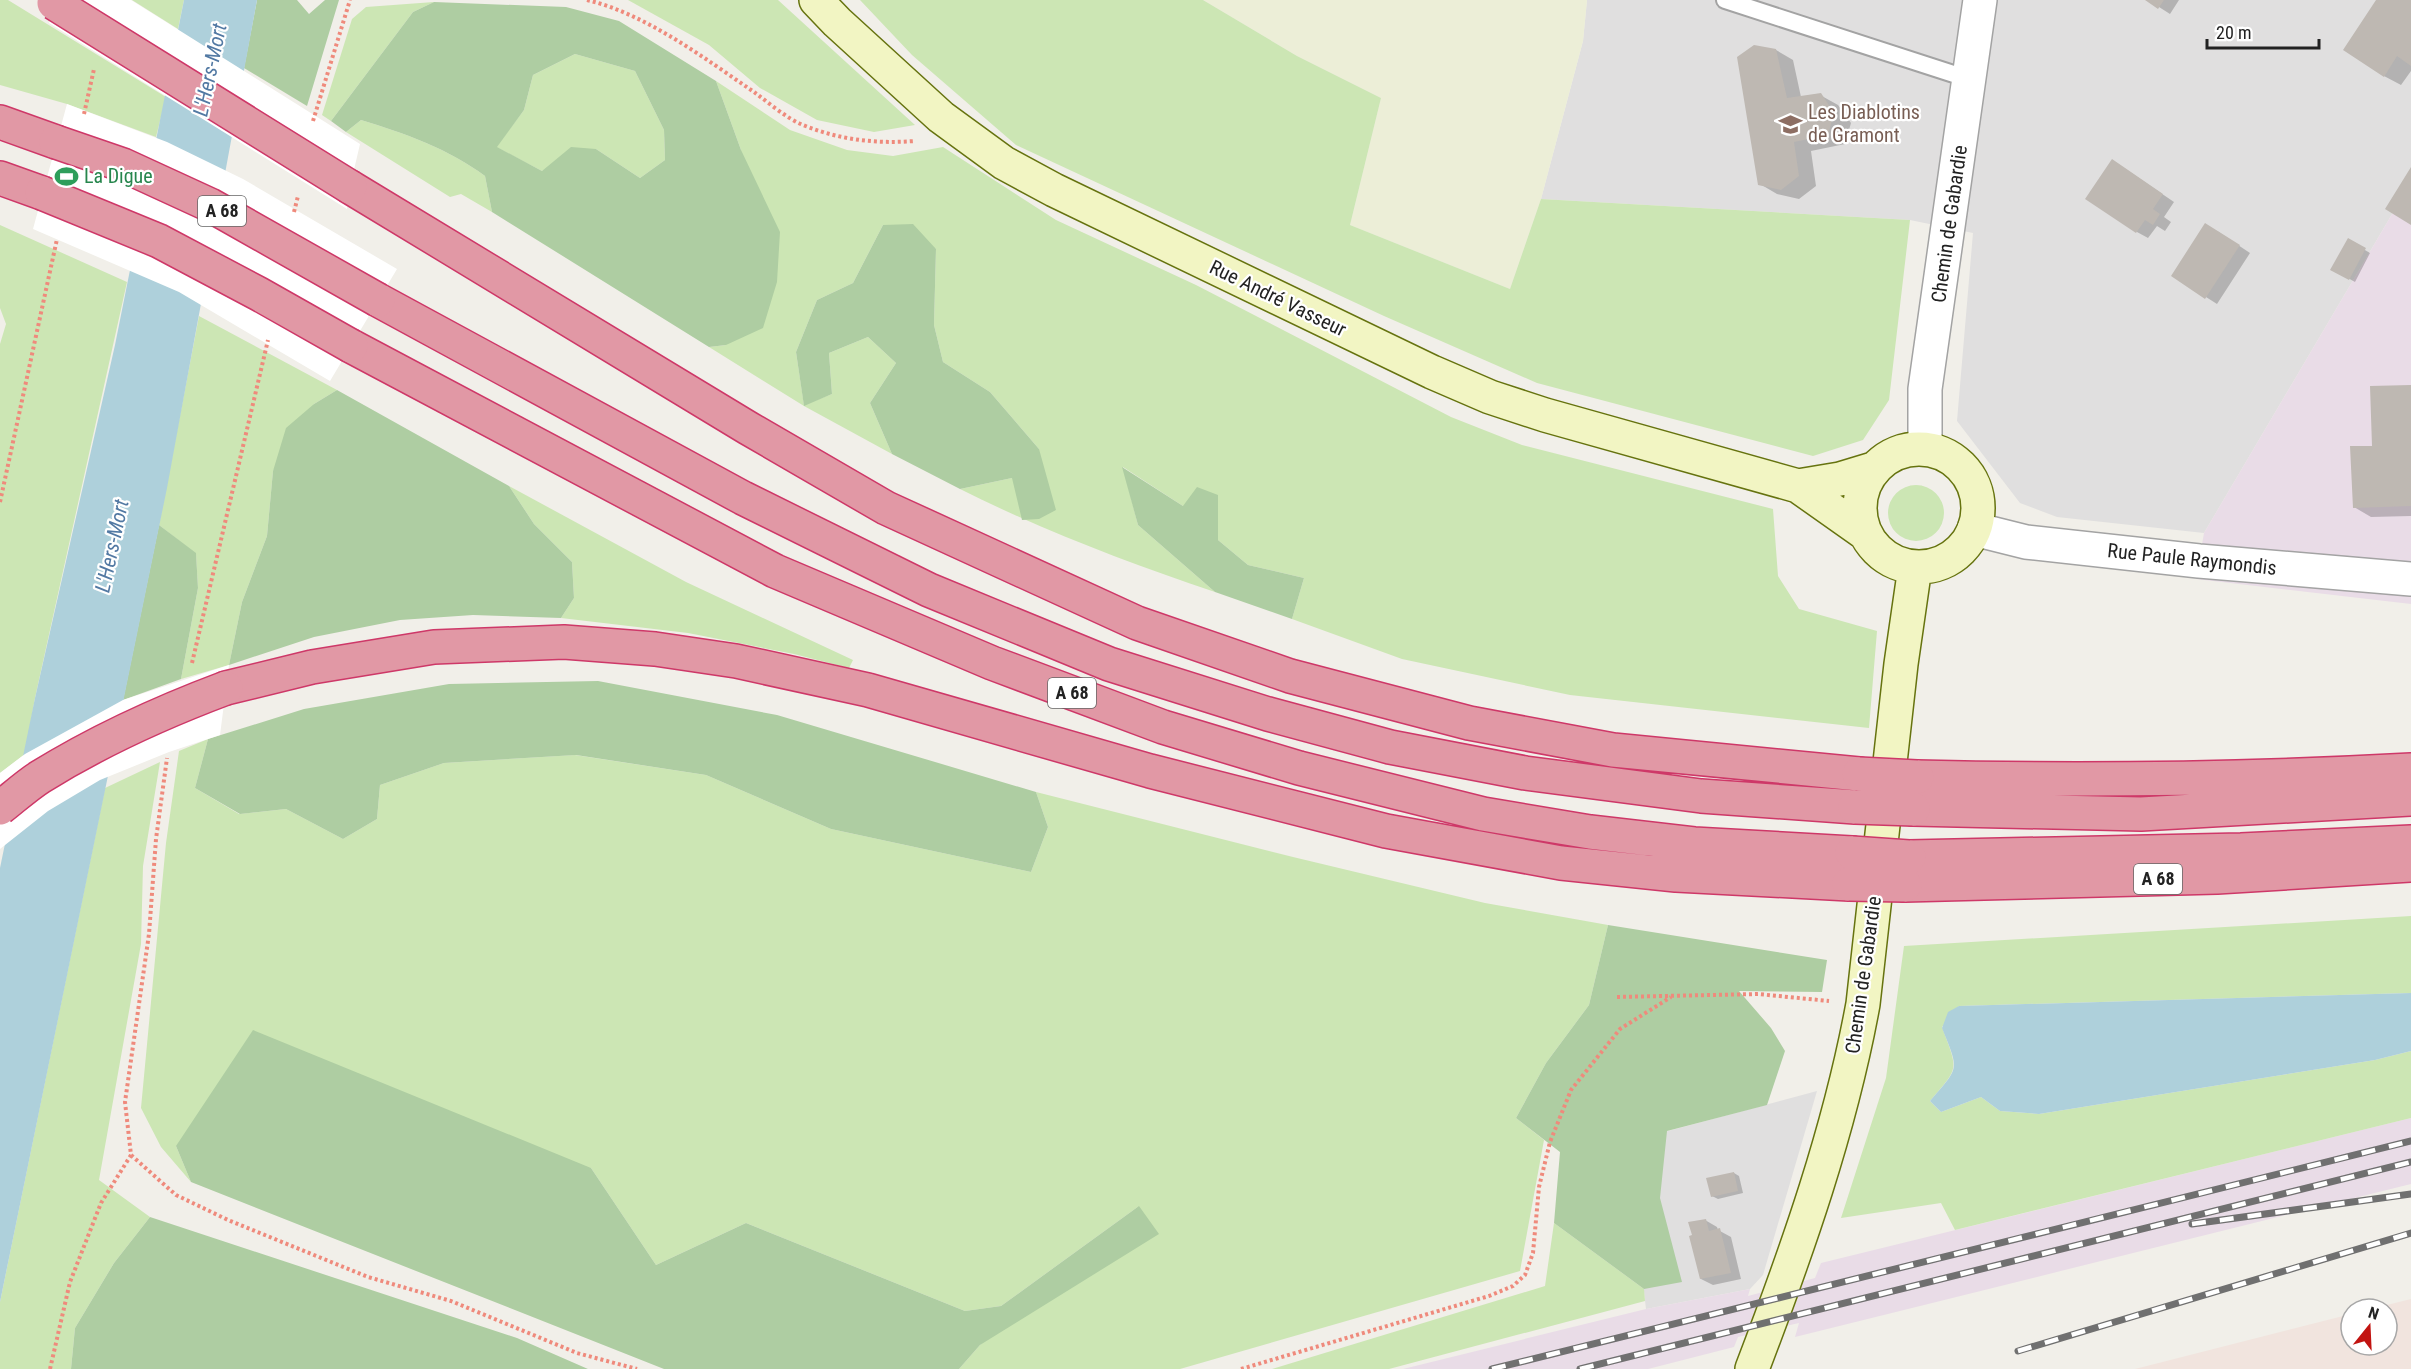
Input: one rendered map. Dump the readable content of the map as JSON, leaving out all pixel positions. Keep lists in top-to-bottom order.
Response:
{
  "streets": {
    "highway": ["A 68"],
    "street": ["Chemin de Gabardie", "Rue André Vasseur", "Rue Paule Raymondis"]
  },
  "crossings": [
    ["Chemin de Gabardie", "Rue André Vasseur"],
    ["Chemin de Gabardie", "Rue Paule Raymondis"],
    ["Rue André Vasseur", "Rue Paule Raymondis"]
  ],
  "water": ["L'Hers-Mort"],
  "places": {
    "school or university": ["Les Diablotins de Gramont"],
    "sports": ["La Digue"]
  },
  "scale_bar": "20 m",
  "north": "top"
}
